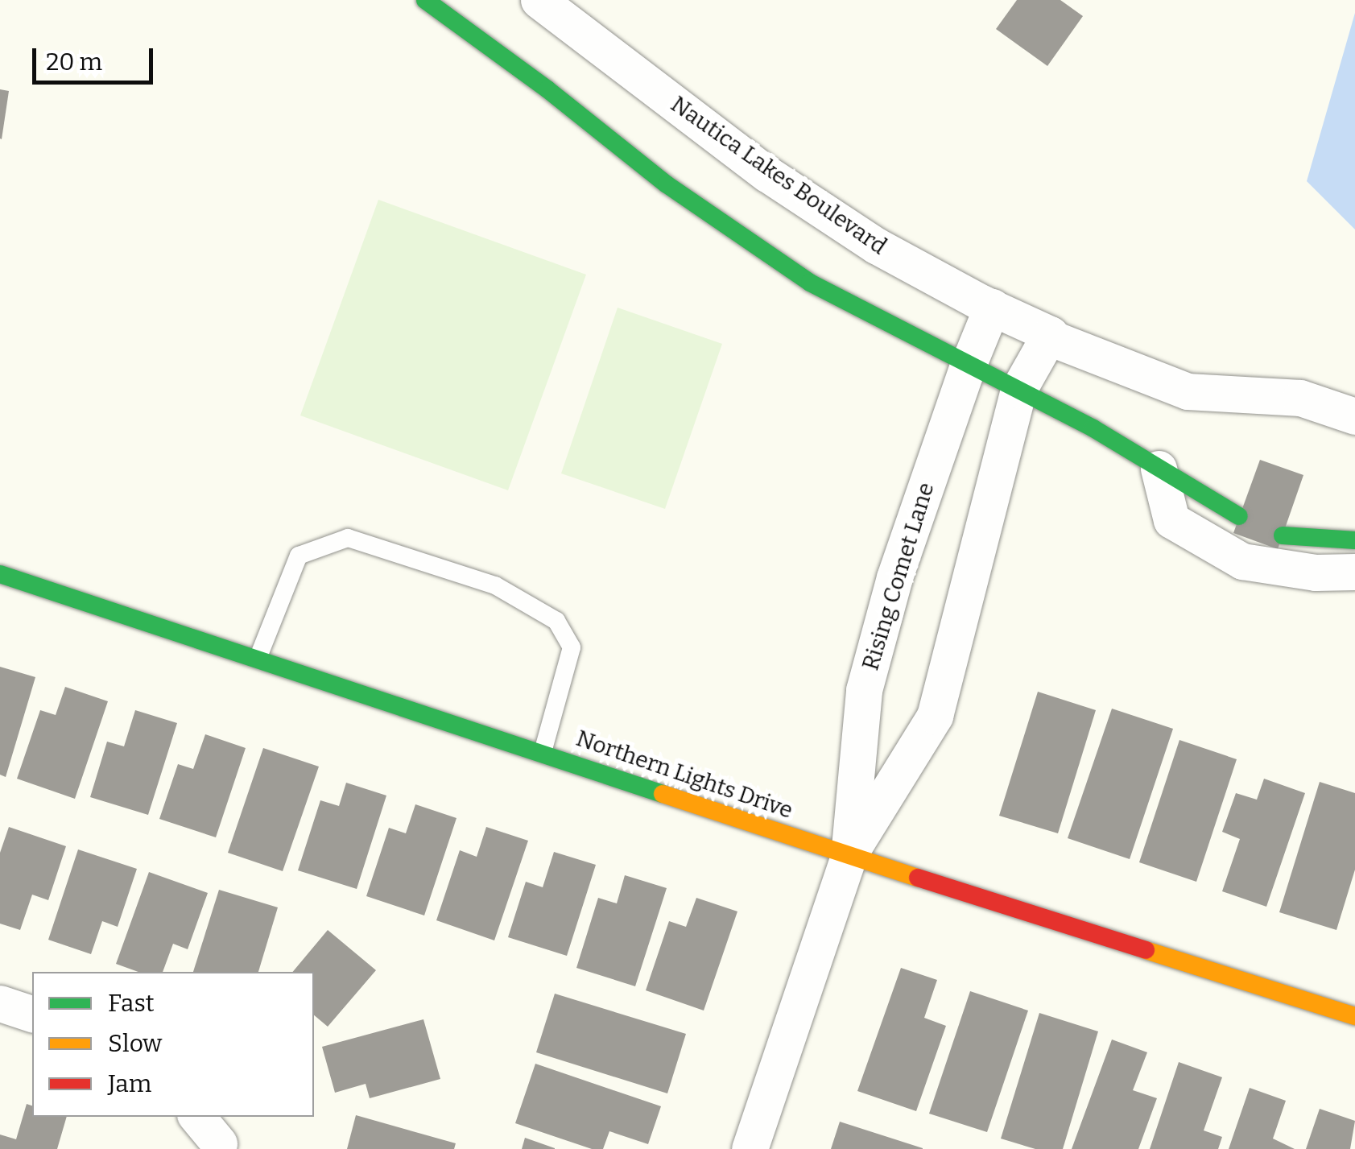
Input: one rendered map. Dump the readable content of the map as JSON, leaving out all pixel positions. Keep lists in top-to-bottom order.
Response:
{
  "streets": {
    "street": ["Nautica Lakes Boulevard", "Rising Comet Lane", "Northern Lights Drive"]
  },
  "crossings": [
    ["Nautica Lakes Boulevard", "Rising Comet Lane"],
    ["Rising Comet Lane", "Northern Lights Drive"]
  ],
  "legend": ["Fast", "Slow", "Jam"],
  "scale_bar": "20 m"
}
